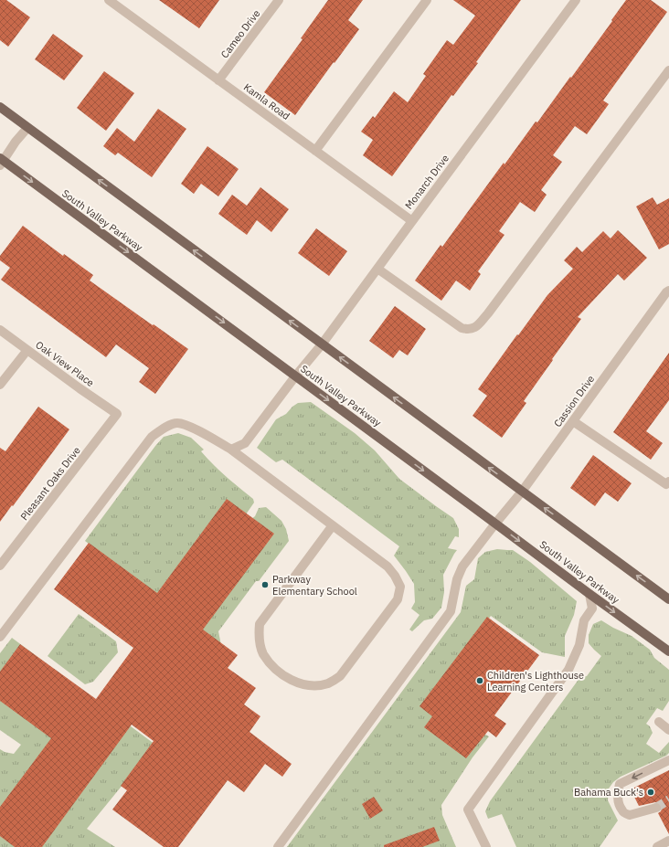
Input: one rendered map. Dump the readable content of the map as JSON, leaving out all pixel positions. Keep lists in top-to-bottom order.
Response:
{
  "streets": {
    "main road": ["South Valley Parkway"],
    "street": [
      "Cameo Drive",
      "Kamla Road",
      "Monarch Drive",
      "Oak View Place",
      "Cassion Drive",
      "Pleasant Oaks Drive"
    ]
  },
  "crossings": [
    ["Cameo Drive", "Kamla Road"],
    ["Kamla Road", "Monarch Drive"],
    ["Monarch Drive", "South Valley Parkway"],
    ["South Valley Parkway", "Cassion Drive"],
    ["Oak View Place", "Pleasant Oaks Drive"]
  ],
  "places": ["Parkway Elementary School", "Children's Lighthouse Learning Centers", "Bahama Buck's"]
}
